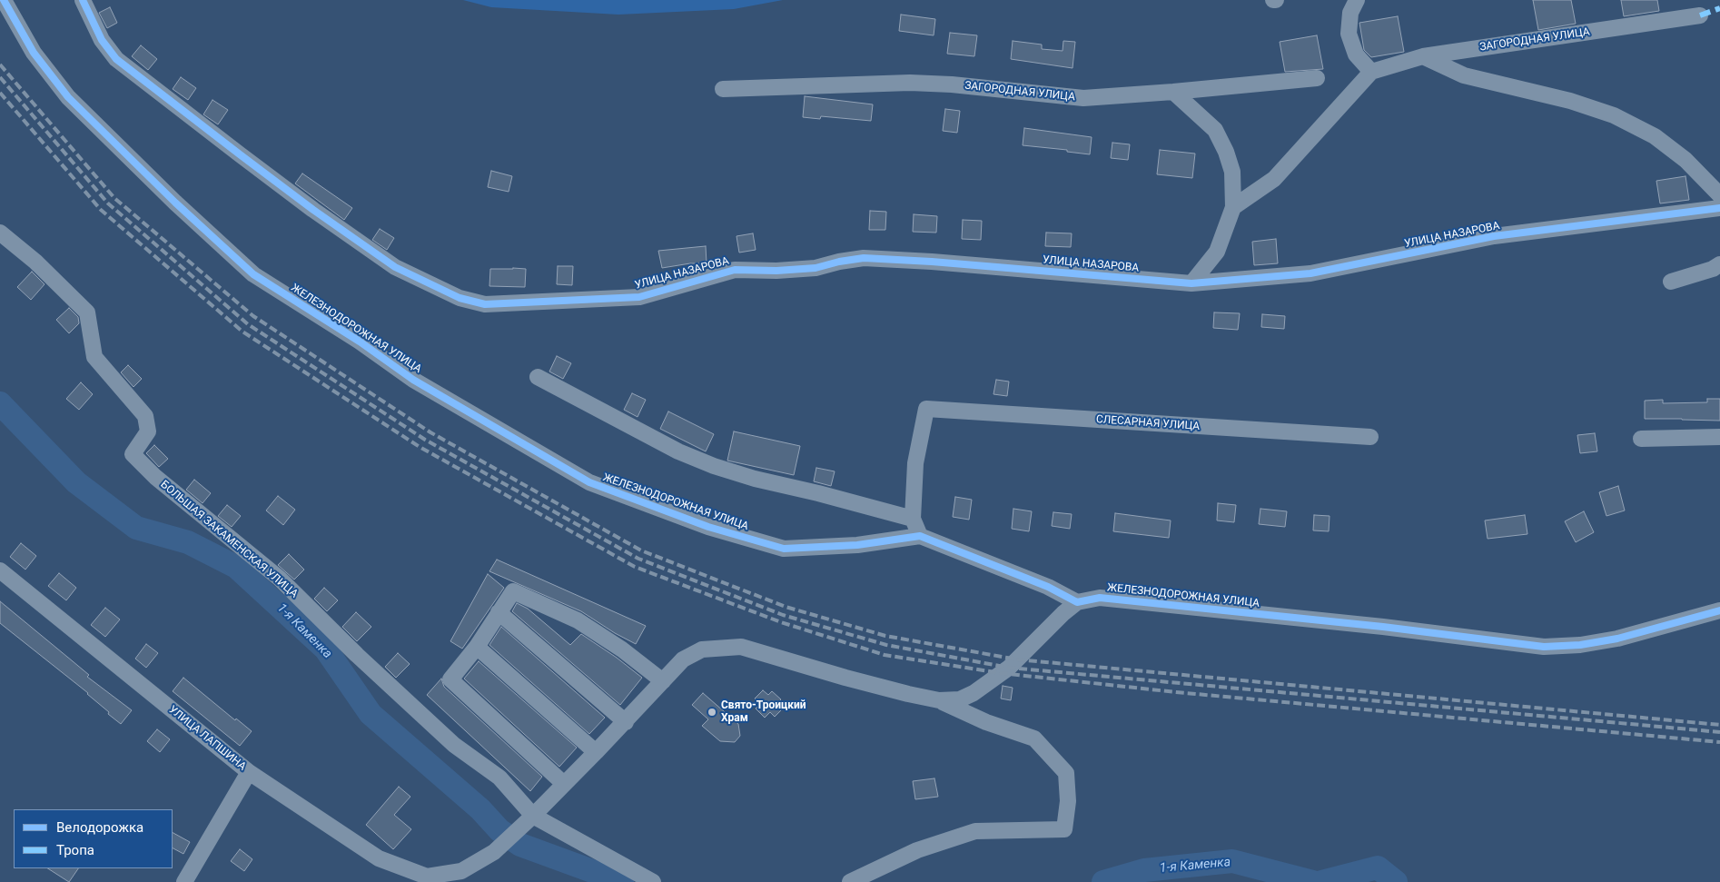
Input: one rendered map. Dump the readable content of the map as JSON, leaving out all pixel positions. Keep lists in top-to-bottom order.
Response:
{
  "streets": {
    "street": [
      "ЗАГОРОДНАЯ УЛИЦА",
      "УЛИЦА НАЗАРОВА",
      "ЖЕЛЕЗНОДОРОЖНАЯ УЛИЦА",
      "СЛЕСАРНАЯ УЛИЦА",
      "БОЛЬШАЯ ЗАКАМЕНСКАЯ УЛИЦА",
      "УЛИЦА ЛАПШИНА"
    ]
  },
  "water": ["1-я Каменка"],
  "places": ["Свято-Троицкий Храм"],
  "legend": ["Велодорожка", "Тропа"]
}
